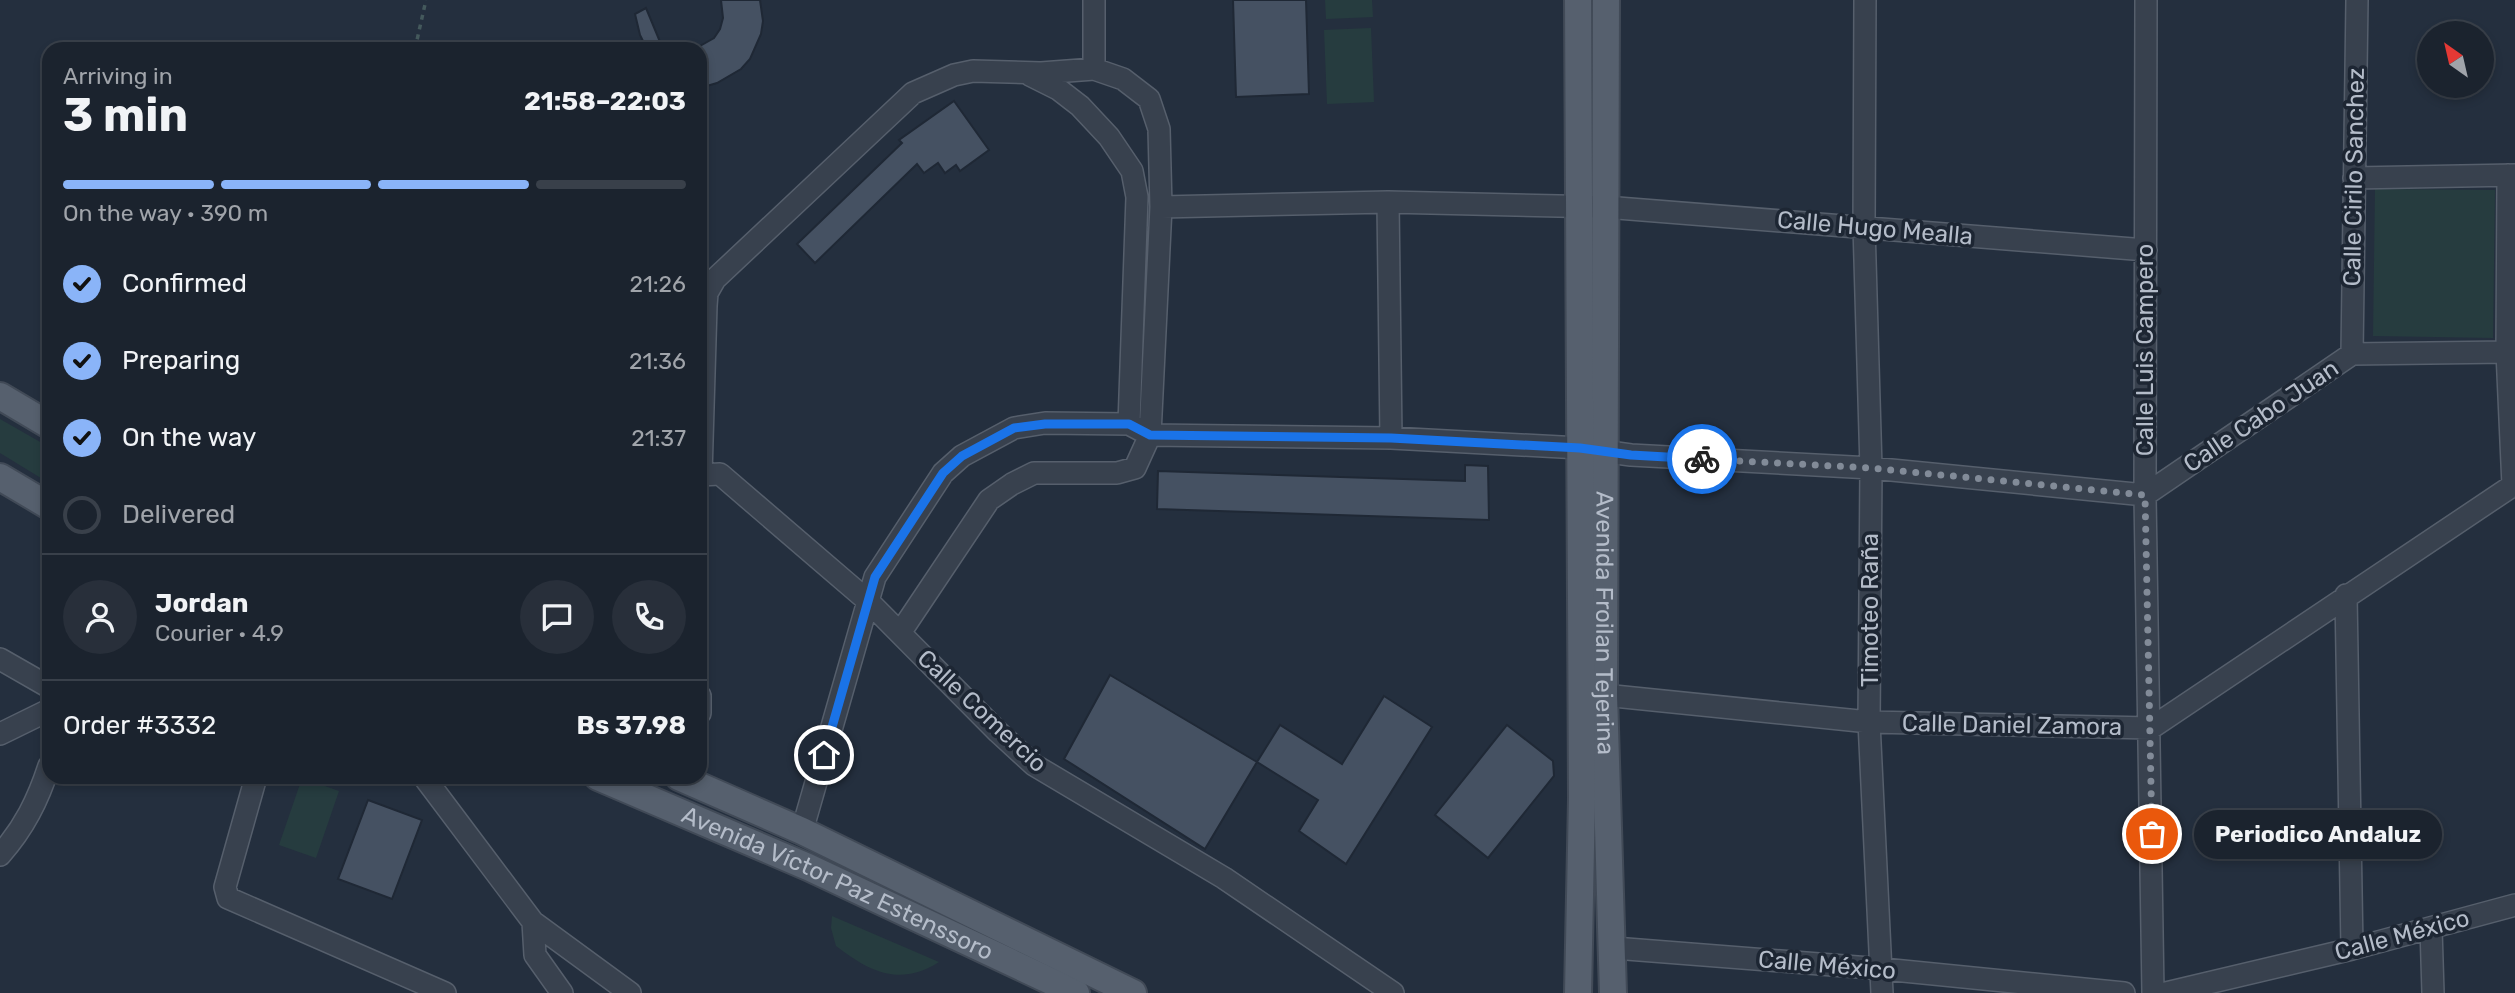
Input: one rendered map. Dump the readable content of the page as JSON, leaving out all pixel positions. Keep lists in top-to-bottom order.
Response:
{
  "streets": {
    "main road": ["Avenida Froilan Tejerina", "Avenida Víctor Paz Estenssoro"],
    "street": [
      "Calle Cirilo Sanchez",
      "Calle Hugo Mealla",
      "Calle Luis Campero",
      "Calle Cabo Juan",
      "Timoteo Raña",
      "Calle Comercio",
      "Calle Daniel Zamora",
      "Calle México"
    ]
  },
  "crossings": [
    ["Calle Cirilo Sanchez", "Calle Cabo Juan"],
    ["Calle Hugo Mealla", "Calle Luis Campero"],
    ["Calle Hugo Mealla", "Timoteo Raña"],
    ["Calle Hugo Mealla", "Avenida Froilan Tejerina"],
    ["Calle Luis Campero", "Calle Cabo Juan"],
    ["Calle Luis Campero", "Calle Daniel Zamora"],
    ["Timoteo Raña", "Calle Daniel Zamora"],
    ["Timoteo Raña", "Calle México"],
    ["Avenida Froilan Tejerina", "Calle Daniel Zamora"],
    ["Avenida Froilan Tejerina", "Calle México"]
  ],
  "places": ["Periodico Andaluz"],
  "north": "top left",
  "page": {
    "heading": ["3 min", "Arriving in", "21:58–22:03"],
    "panel": [
      "Jordan",
      "Courier · 4.9",
      "Order #3332",
      "Bs 37.98"
    ],
    "bar": "On the way · 390 m",
    "list": [
      ["Confirmed", "21:26"],
      ["Preparing", "21:36"],
      ["On the way", "21:37"],
      "Delivered"
    ],
    "bubble": "Periodico Andaluz"
  }
}
